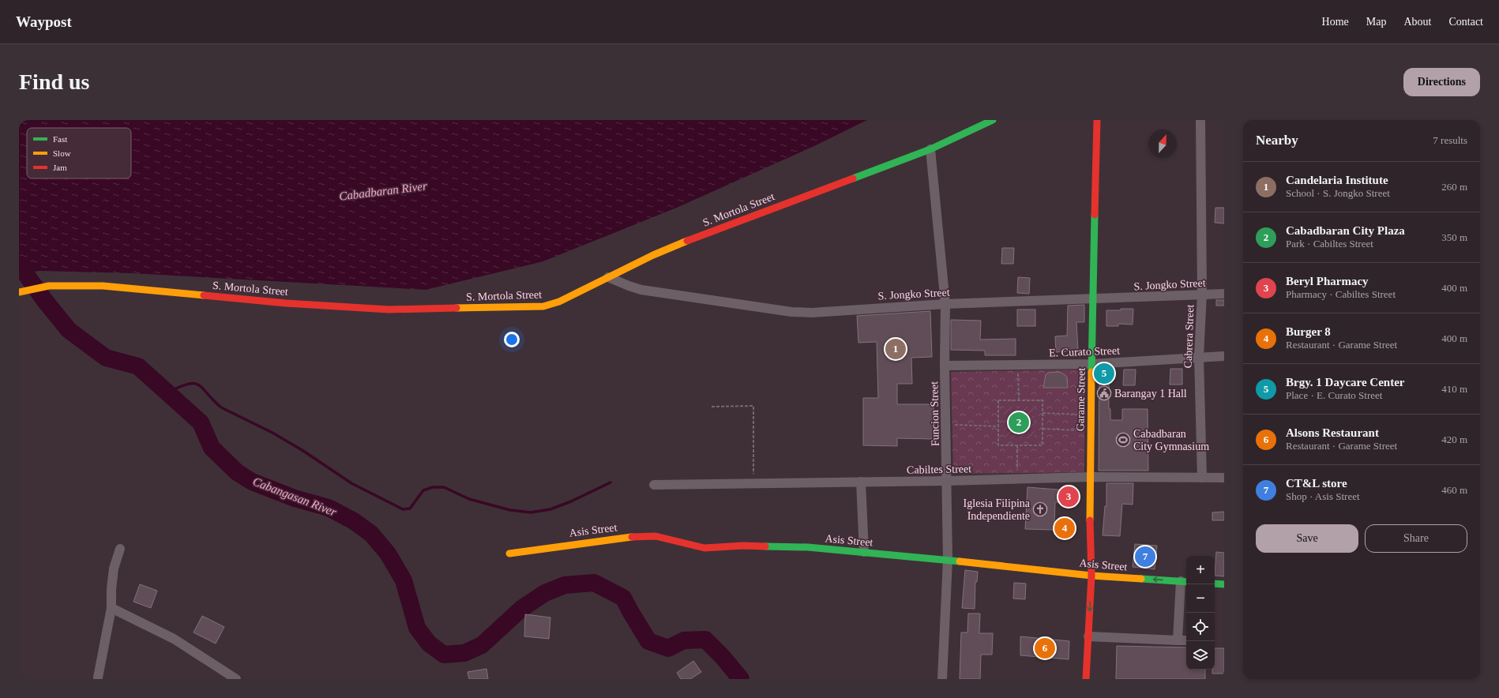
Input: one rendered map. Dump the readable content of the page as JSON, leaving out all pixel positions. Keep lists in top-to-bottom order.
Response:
{
  "streets": {
    "street": [
      "S. Mortola Street",
      "S. Jongko Street",
      "Cabrera Street",
      "E. Curato Street",
      "Garame Street",
      "Funcion Street",
      "Cabiltes Street",
      "Asis Street"
    ]
  },
  "crossings": [
    ["S. Mortola Street", "S. Jongko Street"],
    ["S. Mortola Street", "Funcion Street"],
    ["S. Jongko Street", "Cabrera Street"],
    ["S. Jongko Street", "Garame Street"],
    ["S. Jongko Street", "Funcion Street"],
    ["Cabrera Street", "E. Curato Street"],
    ["Cabrera Street", "Cabiltes Street"],
    ["E. Curato Street", "Garame Street"],
    ["E. Curato Street", "Funcion Street"],
    ["Garame Street", "Cabiltes Street"],
    ["Garame Street", "Asis Street"],
    ["Funcion Street", "Cabiltes Street"],
    ["Funcion Street", "Asis Street"]
  ],
  "water": ["Cabadbaran River", "Cabangasan River"],
  "places": {
    "public building": ["Barangay 1 Hall"],
    "sports": ["Cabadbaran City Gymnasium"],
    "church": ["Iglesia Filipina Independiente"]
  },
  "legend": ["Fast", "Slow", "Jam"],
  "north": "top",
  "page": {
    "header": "Waypost",
    "nav": [
      "Home",
      "Map",
      "About",
      "Contact"
    ],
    "buttons": [
      "Directions",
      ["Save", "Share"]
    ],
    "title": "Find us",
    "heading": ["Nearby", "7 results"],
    "list": [
      {
        "mark": "1",
        "name": "Candelaria Institute",
        "note": "School · S. Jongko Street",
        "value": "260 m"
      },
      {
        "mark": "2",
        "name": "Cabadbaran City Plaza",
        "note": "Park · Cabiltes Street",
        "value": "350 m"
      },
      {
        "mark": "3",
        "name": "Beryl Pharmacy",
        "note": "Pharmacy · Cabiltes Street",
        "value": "400 m"
      },
      {
        "mark": "4",
        "name": "Burger 8",
        "note": "Restaurant · Garame Street",
        "value": "400 m"
      },
      {
        "mark": "5",
        "name": "Brgy. 1 Daycare Center",
        "note": "Place · E. Curato Street",
        "value": "410 m"
      },
      {
        "mark": "6",
        "name": "Alsons Restaurant",
        "note": "Restaurant · Garame Street",
        "value": "420 m"
      },
      {
        "mark": "7",
        "name": "CT&L store",
        "note": "Shop · Asis Street",
        "value": "460 m"
      }
    ],
    "pins": [
      "1",
      "5",
      "2",
      "3",
      "4",
      "7",
      "6"
    ],
    "map_buttons": ["+", "−"]
  }
}
